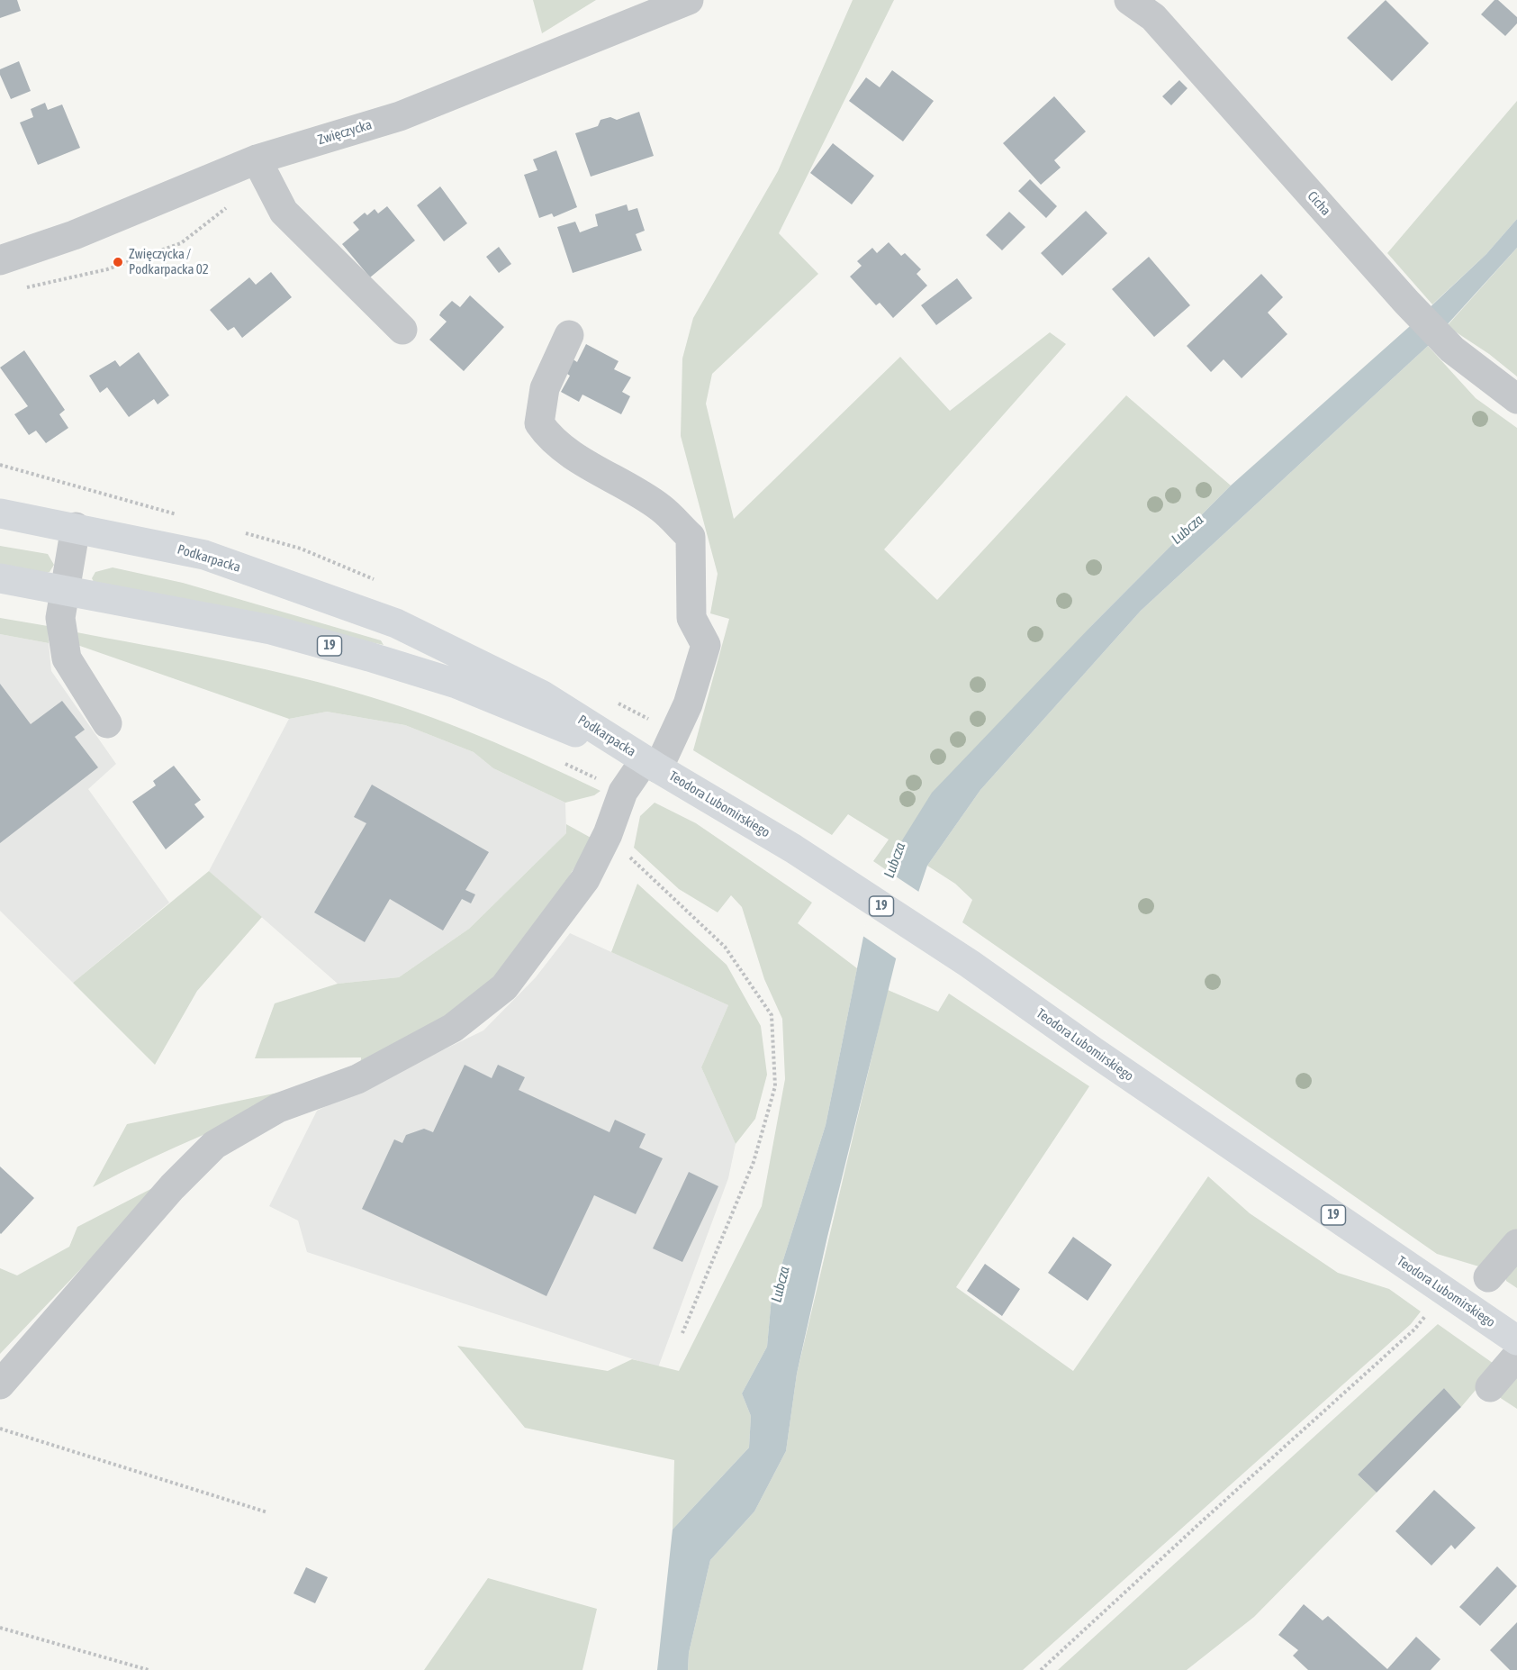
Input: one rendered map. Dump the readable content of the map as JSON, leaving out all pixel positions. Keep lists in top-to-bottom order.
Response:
{
  "streets": {
    "highway": ["Podkarpacka", "19", "Teodora Lubomirskiego"],
    "street": ["Zwięczycka", "Cicha"]
  },
  "crossings": [
    ["Podkarpacka", "Teodora Lubomirskiego"]
  ],
  "water": ["Lubcza"],
  "places": ["Zwięczycka / Podkarpacka 02"]
}
